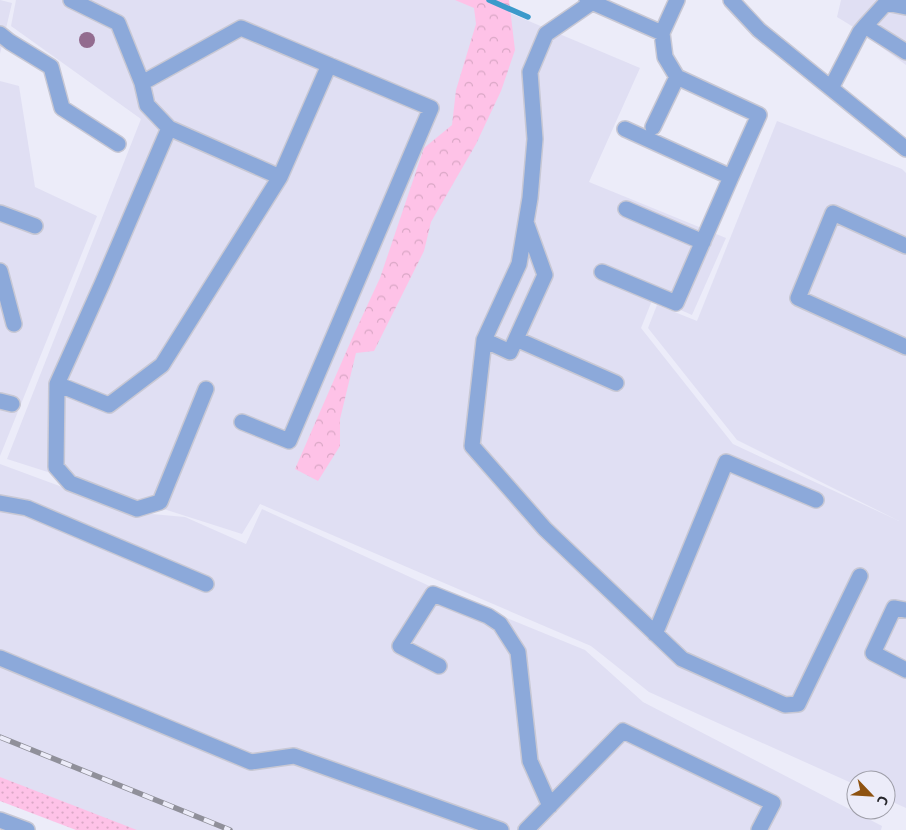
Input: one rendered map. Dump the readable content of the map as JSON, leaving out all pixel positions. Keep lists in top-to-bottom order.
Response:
{
  "north": "bottom right"
}
